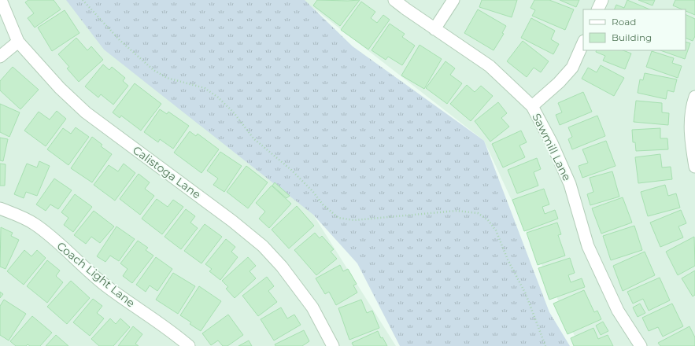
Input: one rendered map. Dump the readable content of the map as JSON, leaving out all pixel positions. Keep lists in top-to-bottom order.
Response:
{
  "streets": {
    "street": ["Sawmill Lane", "Calistoga Lane", "Coach Light Lane"]
  },
  "legend": ["Road", "Building"]
}
